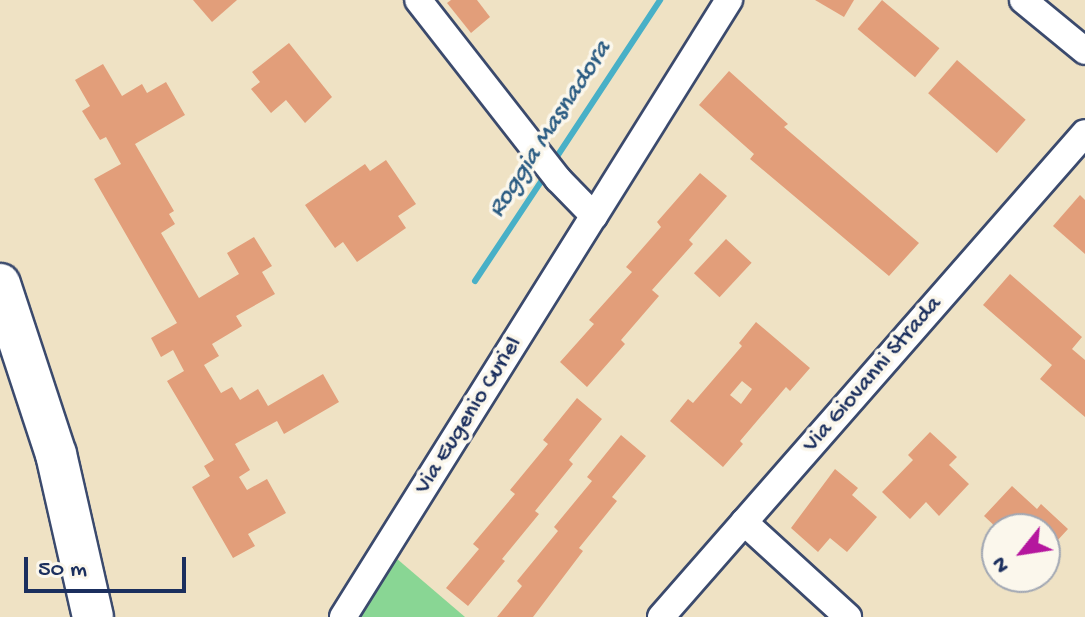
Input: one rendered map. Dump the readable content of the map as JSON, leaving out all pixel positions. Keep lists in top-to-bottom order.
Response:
{
  "streets": {
    "street": ["Via Giovanni Strada", "Via Eugenio Curiel"]
  },
  "water": ["Roggia Masnadora"],
  "scale_bar": "50 m",
  "north": "bottom left"
}
